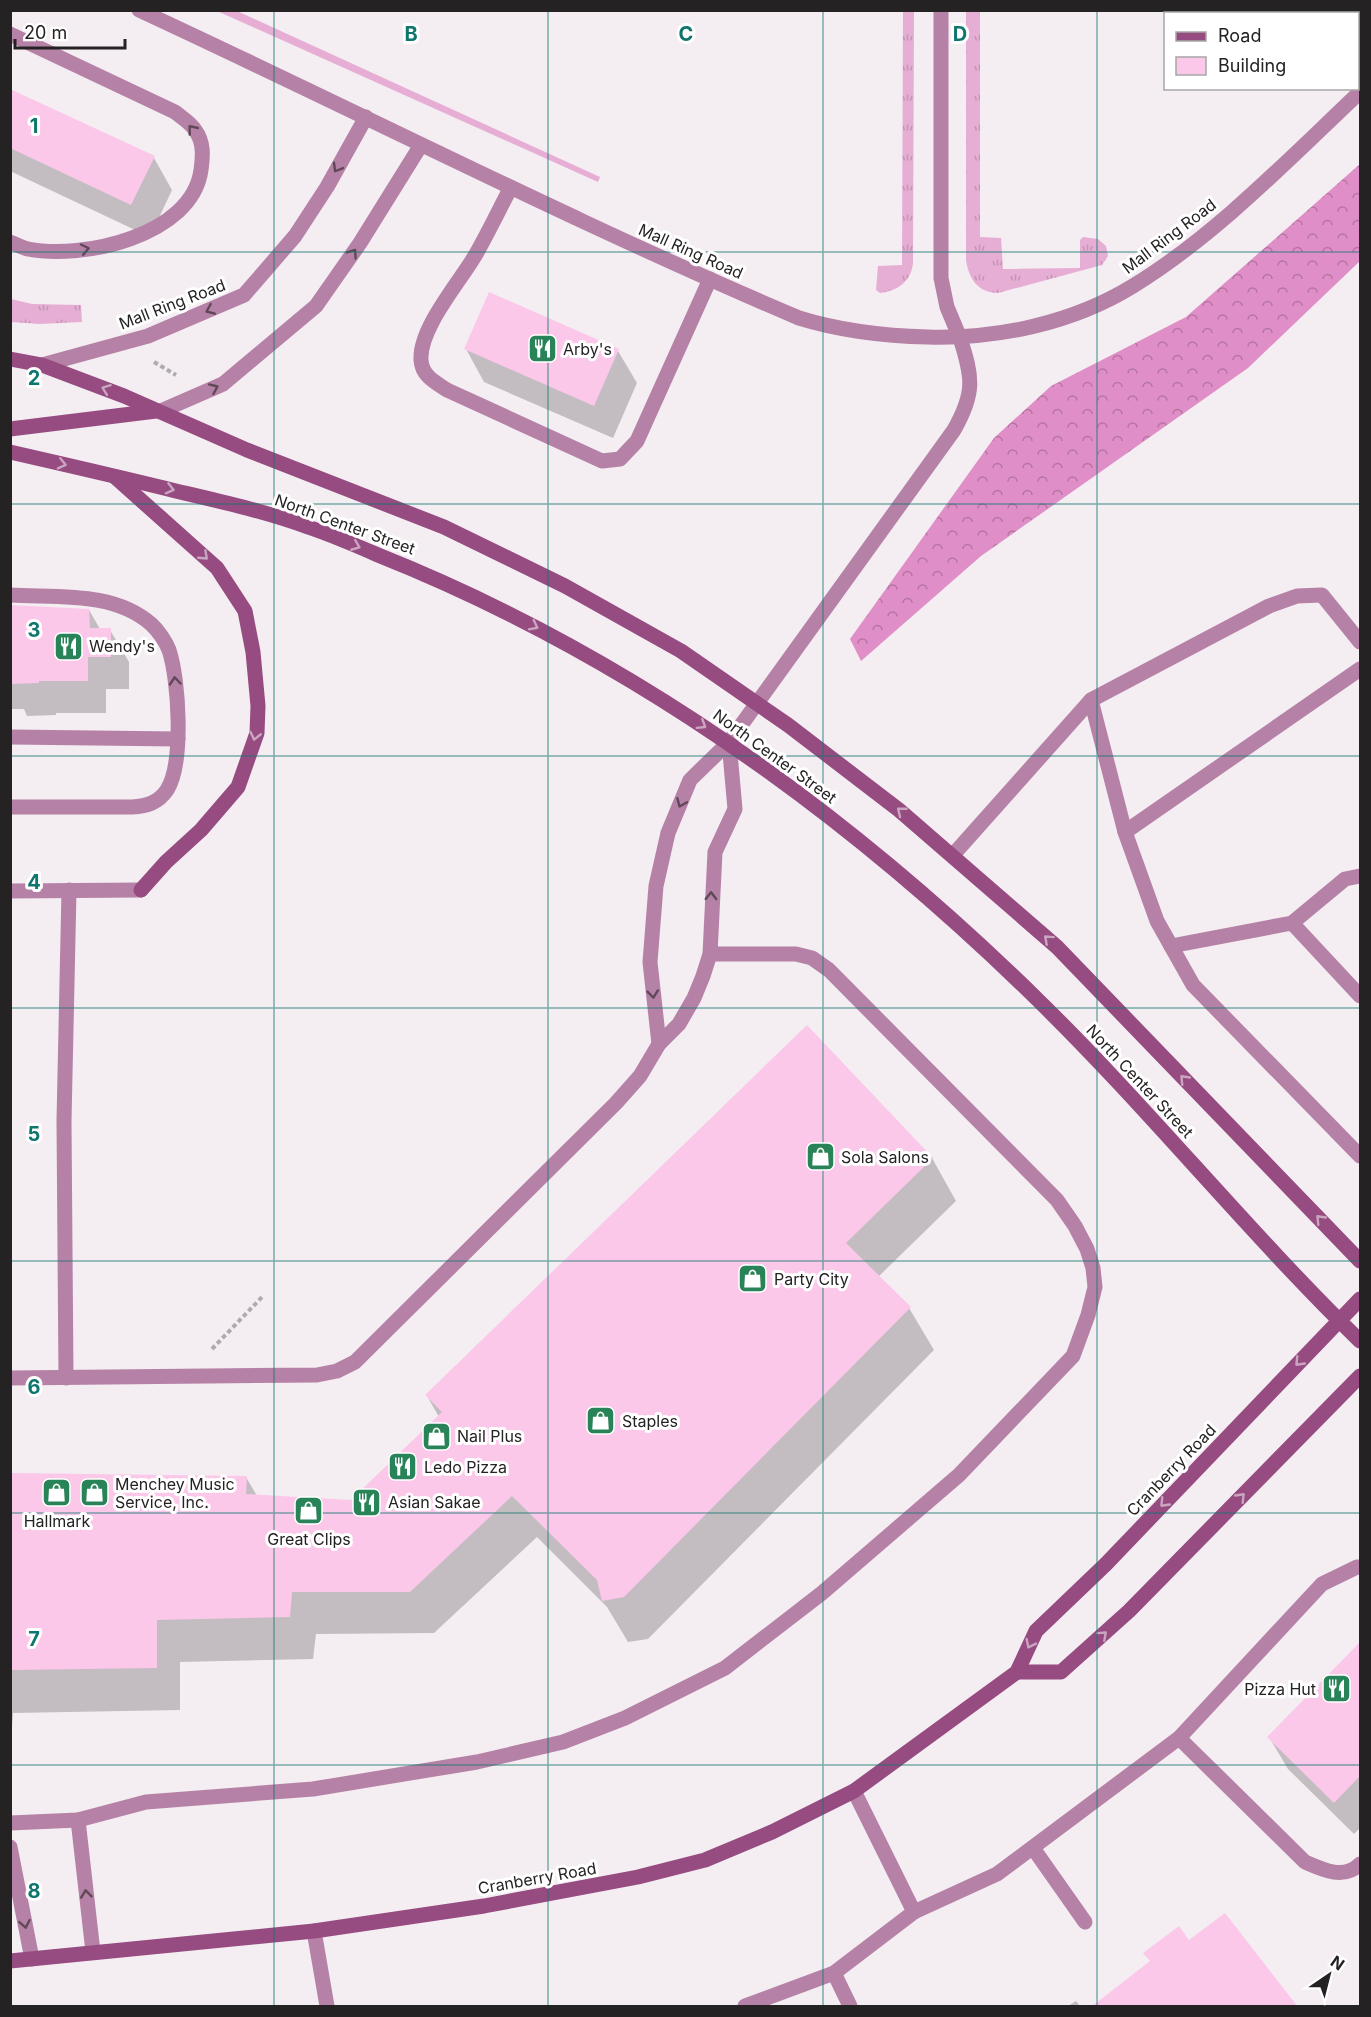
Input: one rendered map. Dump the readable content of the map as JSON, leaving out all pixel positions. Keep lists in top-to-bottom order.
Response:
{
  "streets": {
    "street": ["Mall Ring Road", "North Center Street", "Cranberry Road"]
  },
  "crossings": [
    ["Mall Ring Road", "North Center Street"],
    ["North Center Street", "Cranberry Road"]
  ],
  "places": {
    "restaurant": [
      "Arby's",
      "Wendy's",
      "Ledo Pizza",
      "Asian Sakae",
      "Pizza Hut"
    ],
    "shop": [
      "Sola Salons",
      "Party City",
      "Staples",
      "Nail Plus",
      "Hallmark",
      "Menchey Music Service, Inc.",
      "Great Clips"
    ]
  },
  "legend": ["Road", "Building"],
  "scale_bar": "20 m",
  "north": "top right",
  "grid": {
    "columns": ["B", "C", "D"],
    "rows": [
      "1",
      "2",
      "3",
      "4",
      "5",
      "6",
      "7",
      "8"
    ]
  }
}
